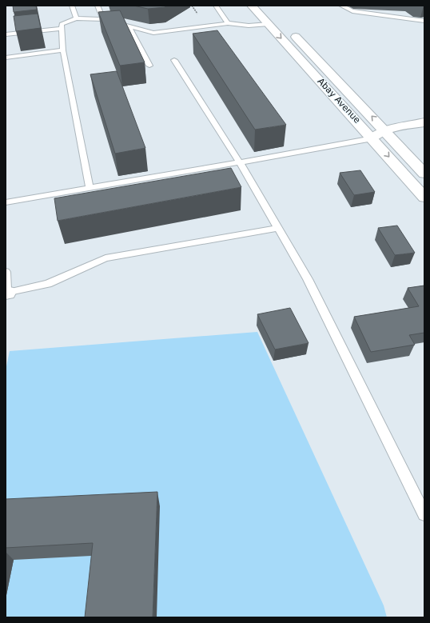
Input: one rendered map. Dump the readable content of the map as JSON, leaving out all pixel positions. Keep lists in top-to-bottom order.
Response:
{
  "streets": {
    "main road": ["Abay Avenue"]
  }
}
